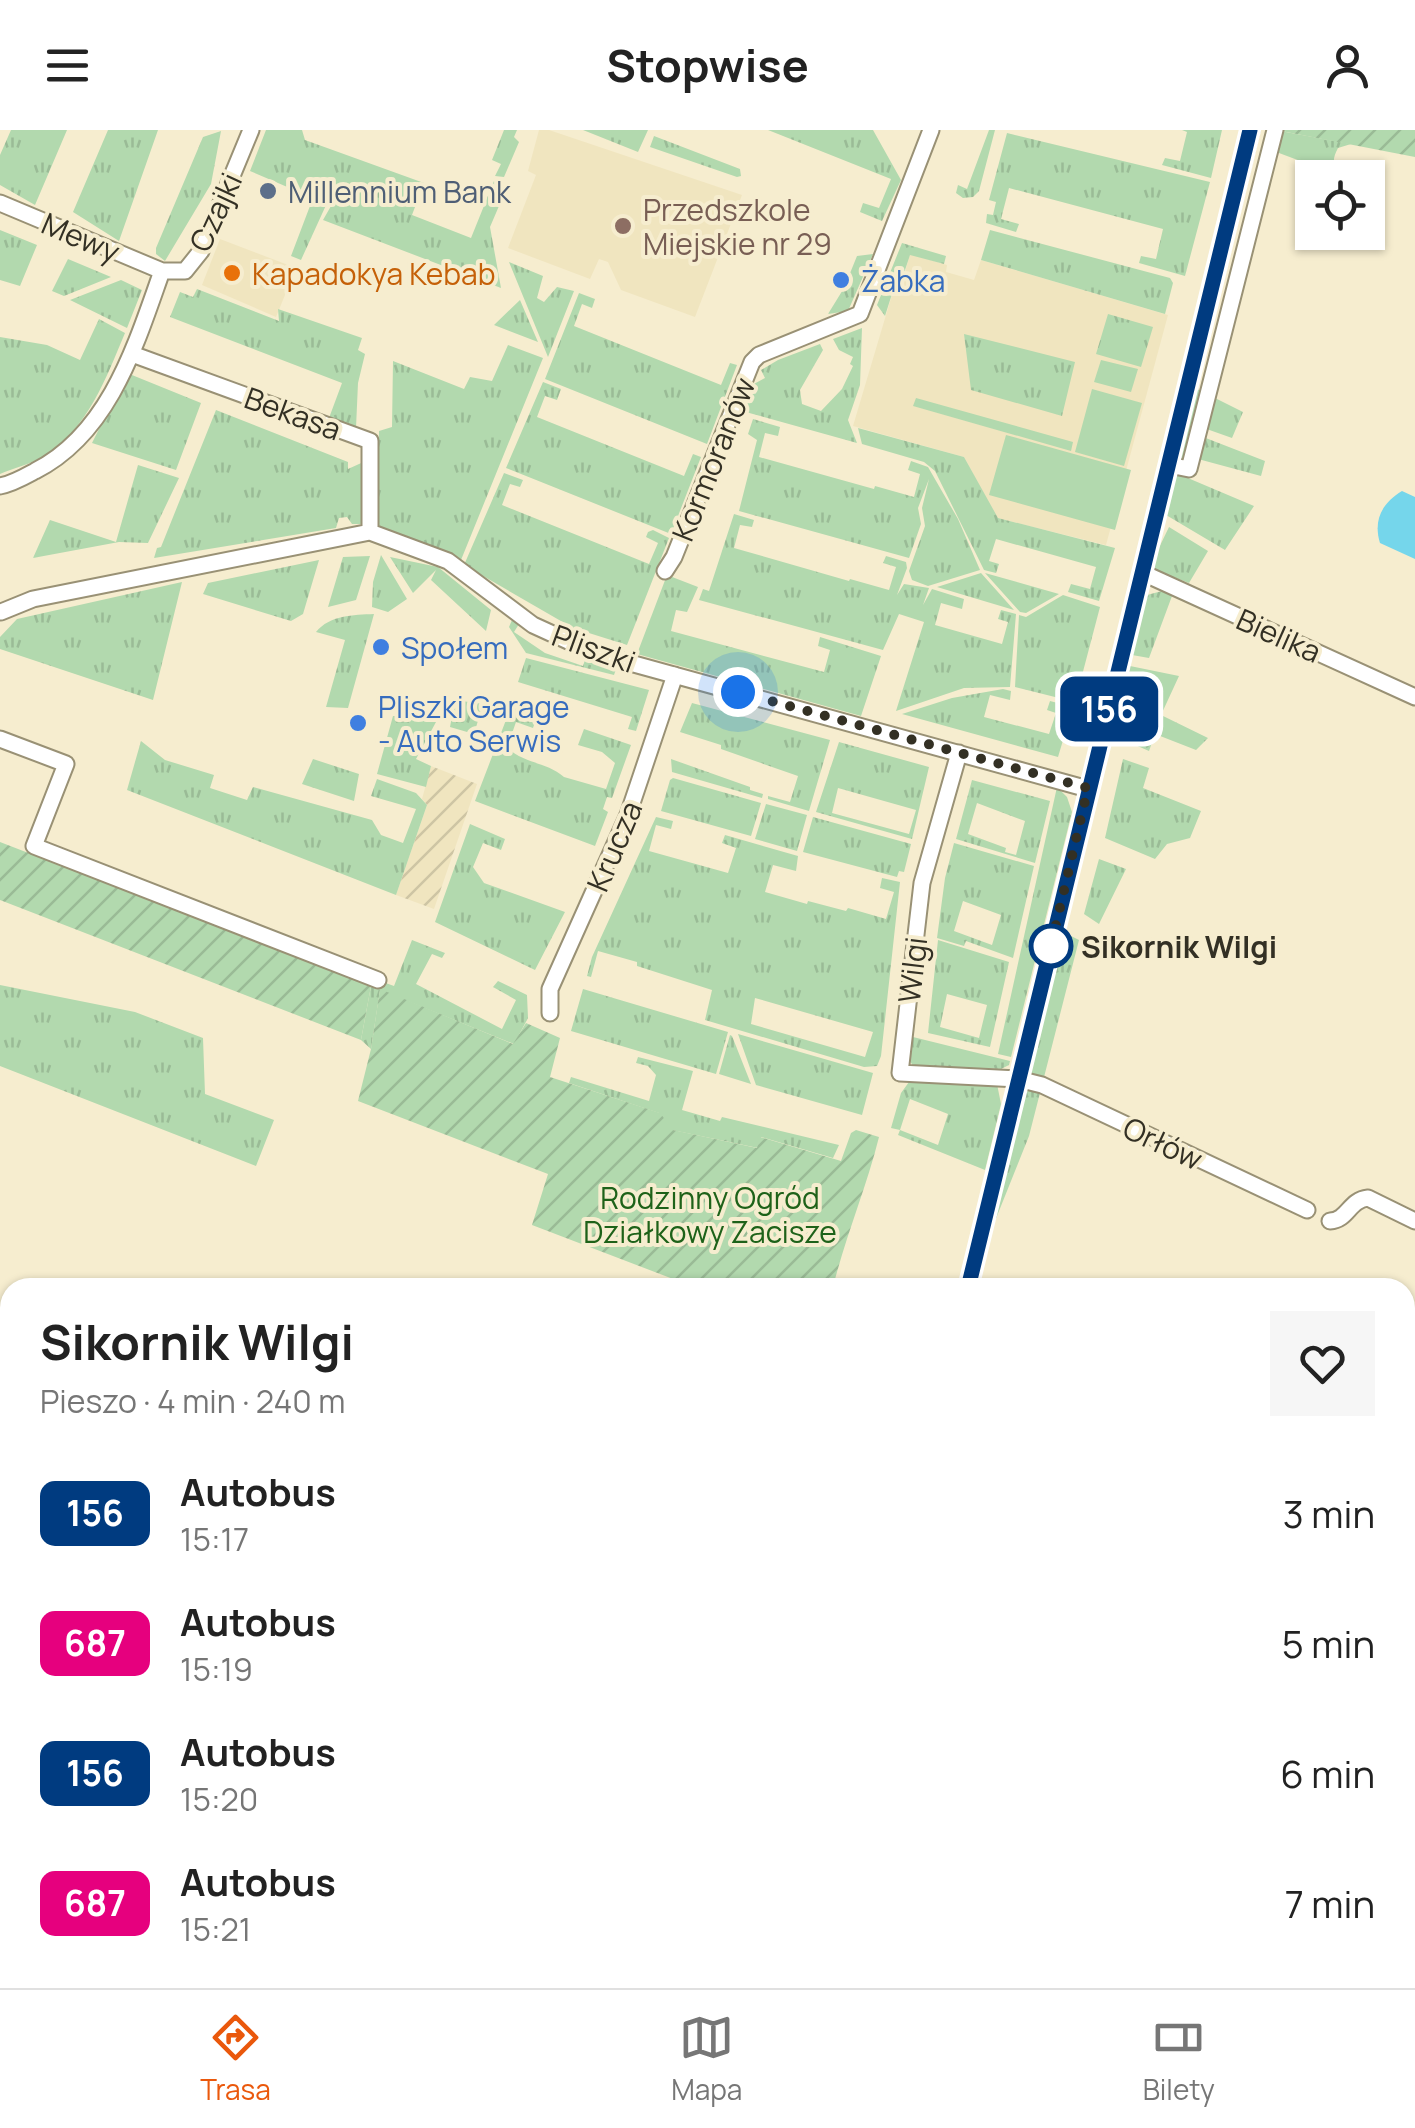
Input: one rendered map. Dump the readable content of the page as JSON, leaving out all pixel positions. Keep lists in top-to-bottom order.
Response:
{
  "streets": {
    "street": [
      "Czajki",
      "Mewy",
      "Bekasa",
      "Kormoranów",
      "Bielika",
      "Pliszki",
      "Krucza",
      "Wilgi",
      "Orłów"
    ]
  },
  "crossings": [
    ["Czajki", "Mewy"],
    ["Bekasa", "Pliszki"],
    ["Pliszki", "Krucza"],
    ["Pliszki", "Wilgi"],
    ["Wilgi", "Orłów"]
  ],
  "parks": ["Rodzinny Ogród Działkowy Zacisze"],
  "places": [
    "Millennium Bank",
    "Przedszkole Miejskie nr 29",
    "Kapadokya Kebab",
    "Żabka",
    "Społem",
    "Pliszki Garage - Auto Serwis",
    "Sikornik Wilgi"
  ],
  "lines": ["bus line 156"],
  "page": {
    "header": "Stopwise",
    "on_map": "156",
    "heading": ["Sikornik Wilgi", "Pieszo · 4 min · 240 m"],
    "list": [
      {
        "mark": "156",
        "name": "Autobus",
        "note": "15:17",
        "value": "3 min"
      },
      {
        "mark": "687",
        "name": "Autobus",
        "note": "15:19",
        "value": "5 min"
      },
      {
        "mark": "156",
        "name": "Autobus",
        "note": "15:20",
        "value": "6 min"
      },
      {
        "mark": "687",
        "name": "Autobus",
        "note": "15:21",
        "value": "7 min"
      }
    ],
    "tabs": ["Trasa", "Mapa", "Bilety"]
  }
}
